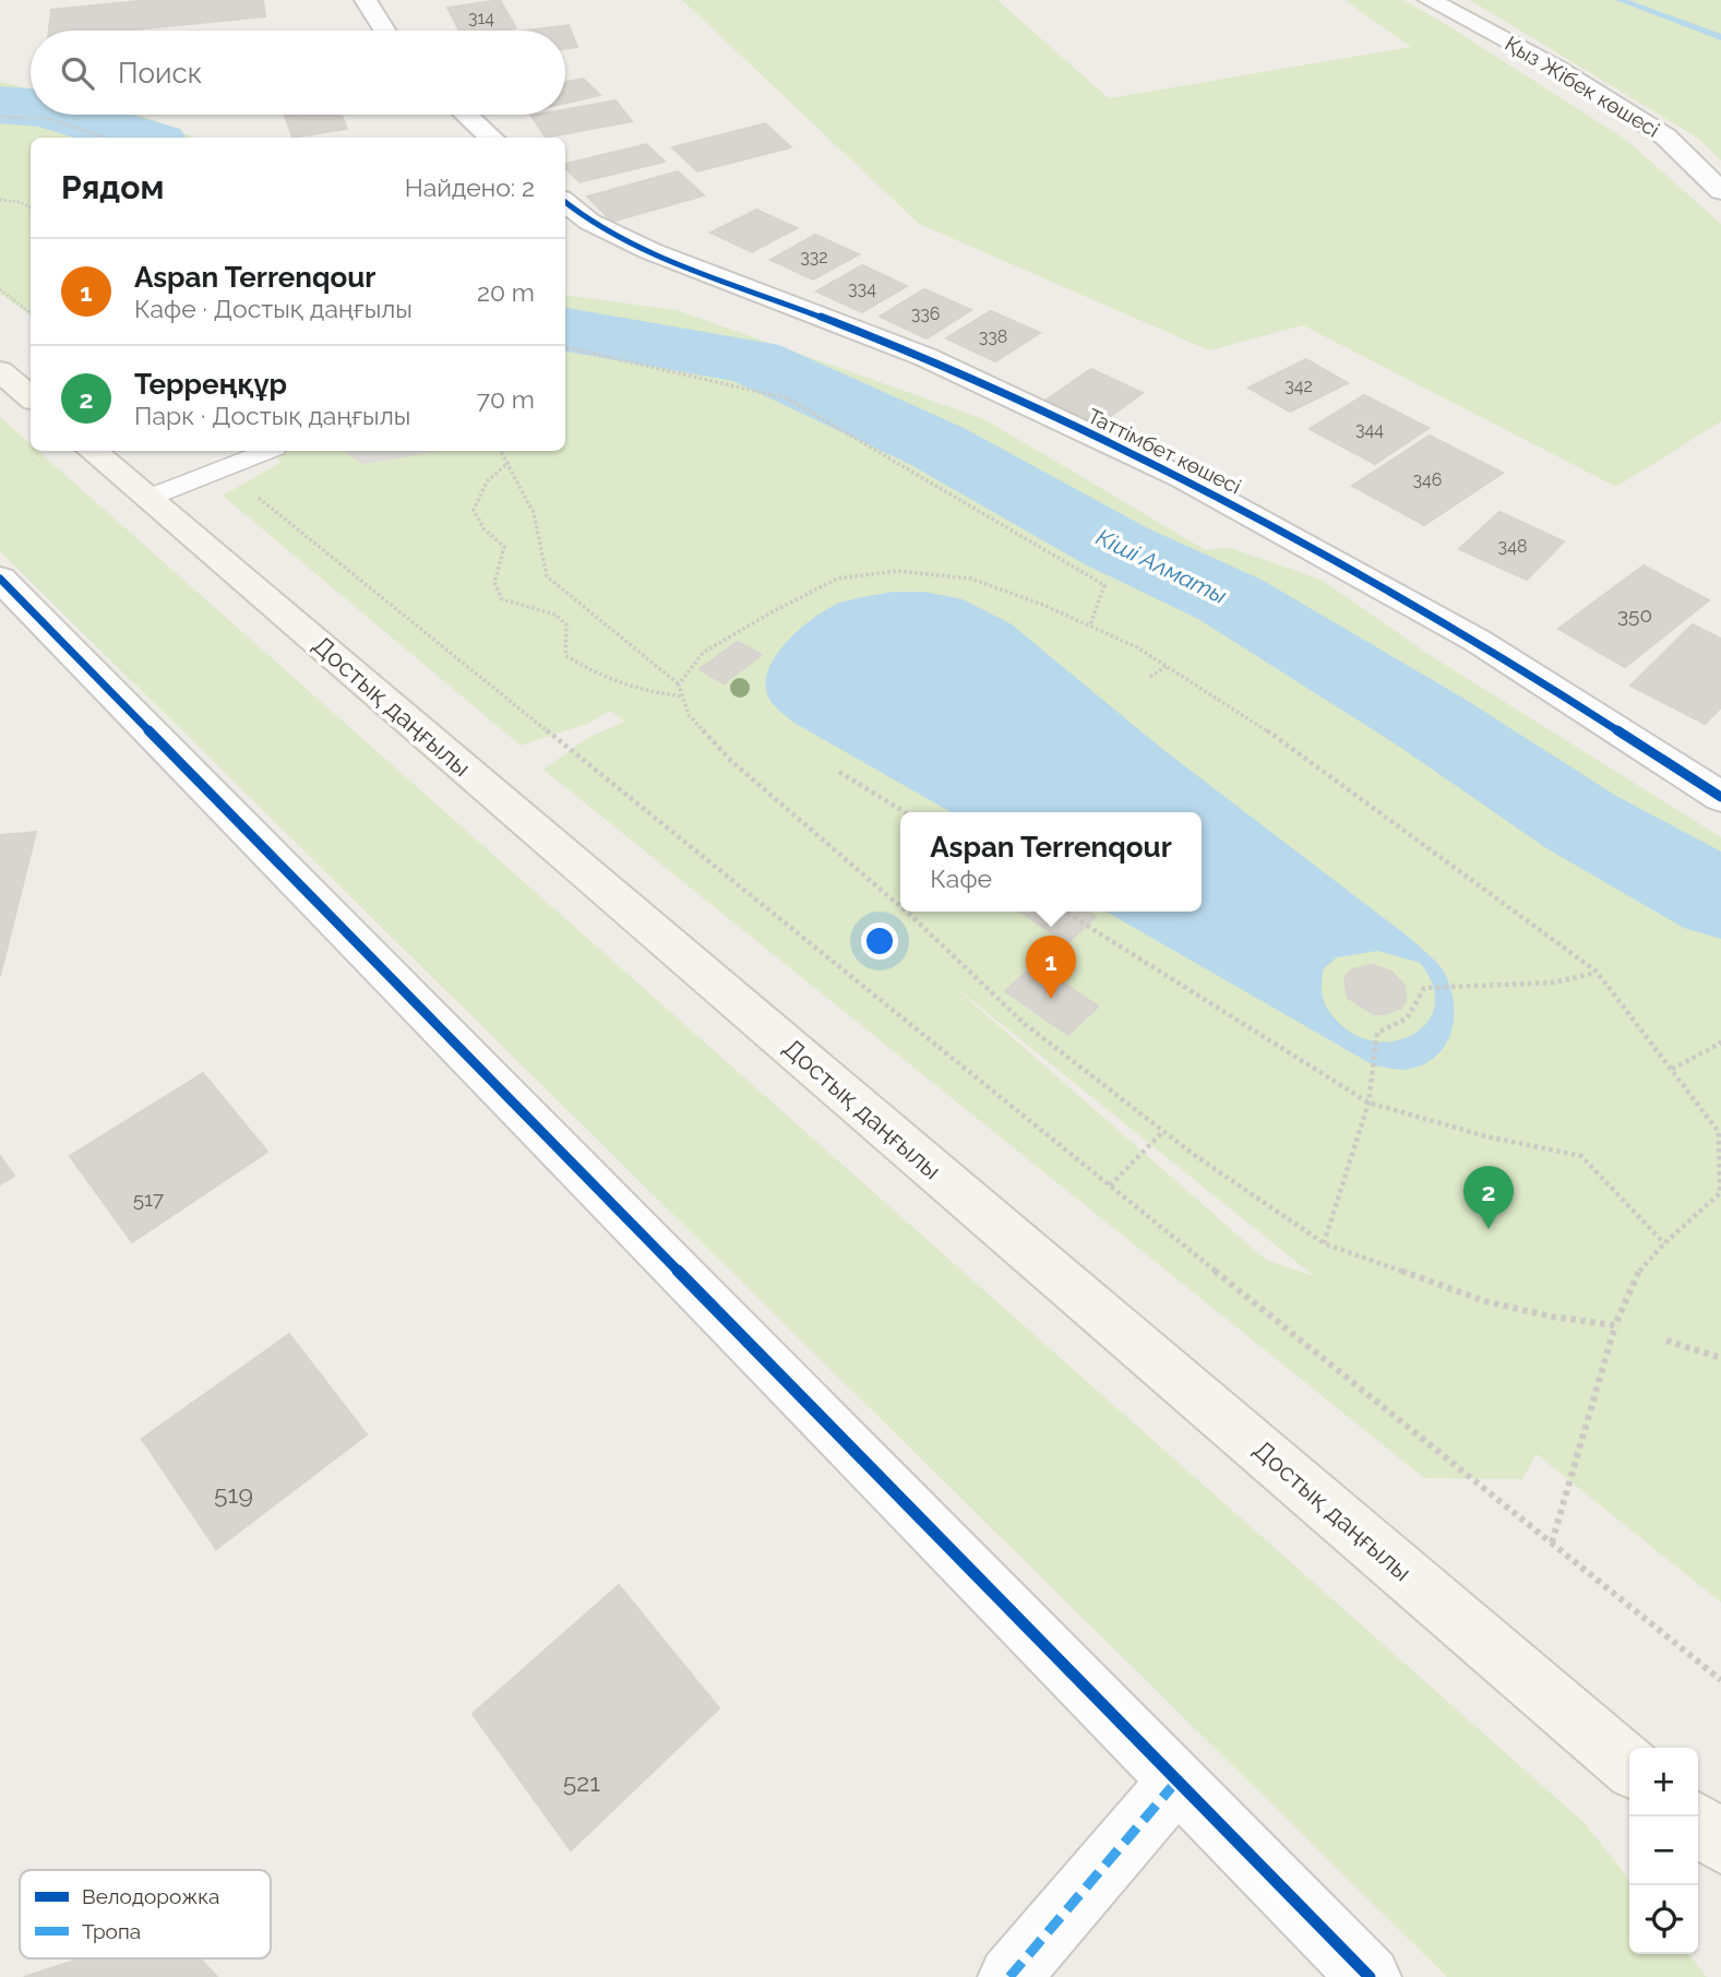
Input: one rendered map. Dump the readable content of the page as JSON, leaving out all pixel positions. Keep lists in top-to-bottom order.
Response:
{
  "streets": {
    "main road": ["Достық даңғылы"],
    "street": ["Қыз Жібек көшесі", "Таттімбет көшесі"]
  },
  "water": ["Кіші Алматы"],
  "house_numbers": [
    "314",
    "332",
    "334",
    "336",
    "338",
    "342",
    "344",
    "346",
    "348",
    "350",
    "517",
    "519",
    "521"
  ],
  "legend": ["Велодорожка", "Тропа"],
  "page": {
    "search": "Поиск",
    "heading": ["Рядом", "Найдено: 2"],
    "list": [
      {
        "mark": "1",
        "name": "Aspan Terrenqour",
        "note": "Кафе · Достық даңғылы",
        "value": "20 m"
      },
      {
        "mark": "2",
        "name": "Терреңқұр",
        "note": "Парк · Достық даңғылы",
        "value": "70 m"
      }
    ],
    "popup": ["Aspan Terrenqour", "Кафе"],
    "pins": ["1", "2"],
    "map_buttons": ["+", "−"]
  }
}
